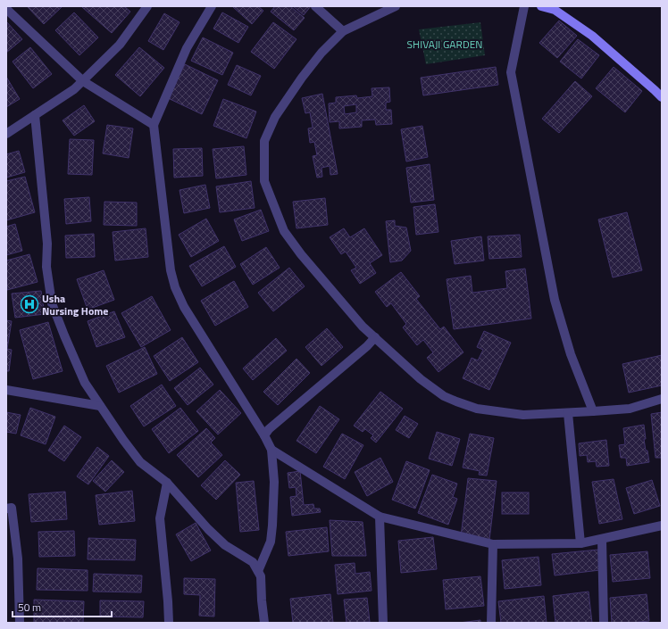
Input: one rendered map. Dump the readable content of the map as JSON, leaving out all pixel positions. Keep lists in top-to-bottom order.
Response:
{
  "parks": ["SHIVAJI GARDEN"],
  "places": {
    "hospital": ["Usha Nursing Home"]
  },
  "scale_bar": "50 m"
}
